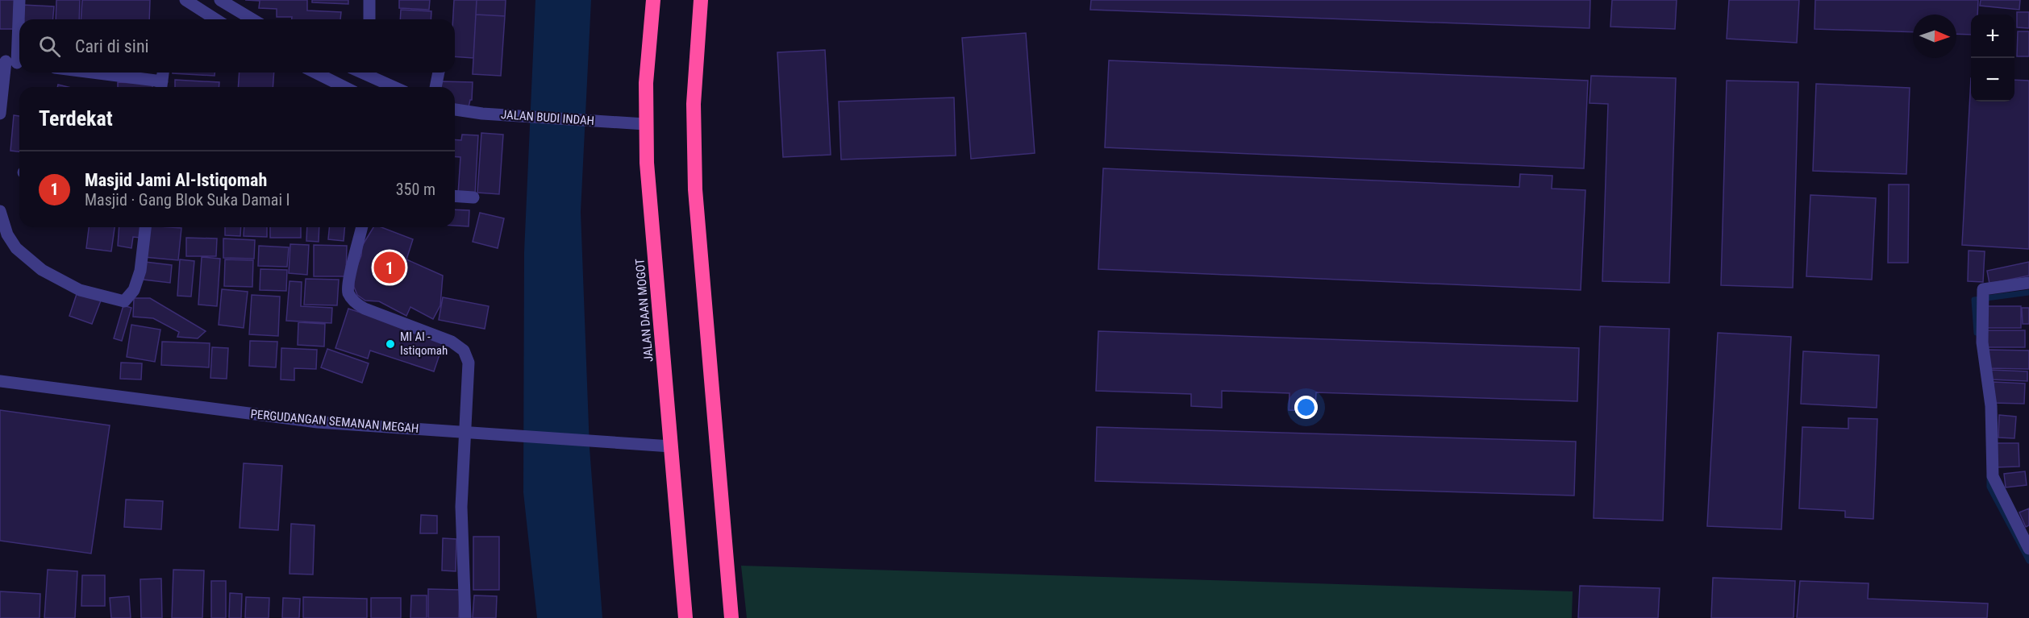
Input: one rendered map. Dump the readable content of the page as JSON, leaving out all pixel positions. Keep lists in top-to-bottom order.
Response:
{
  "streets": {
    "highway": ["JALAN DAAN MOGOT"],
    "street": ["JALAN BUDI INDAH", "PERGUDANGAN SEMANAN MEGAH"]
  },
  "crossings": [
    ["JALAN BUDI INDAH", "JALAN DAAN MOGOT"],
    ["JALAN DAAN MOGOT", "PERGUDANGAN SEMANAN MEGAH"]
  ],
  "places": ["MI Al - Istiqomah"],
  "north": "right",
  "page": {
    "map_buttons": ["+", "−"],
    "search": "Cari di sini",
    "heading": "Terdekat",
    "list": [
      {
        "mark": "1",
        "name": "Masjid Jami Al-Istiqomah",
        "note": "Masjid · Gang Blok Suka Damai I",
        "value": "350 m"
      }
    ],
    "pins": "1"
  }
}
